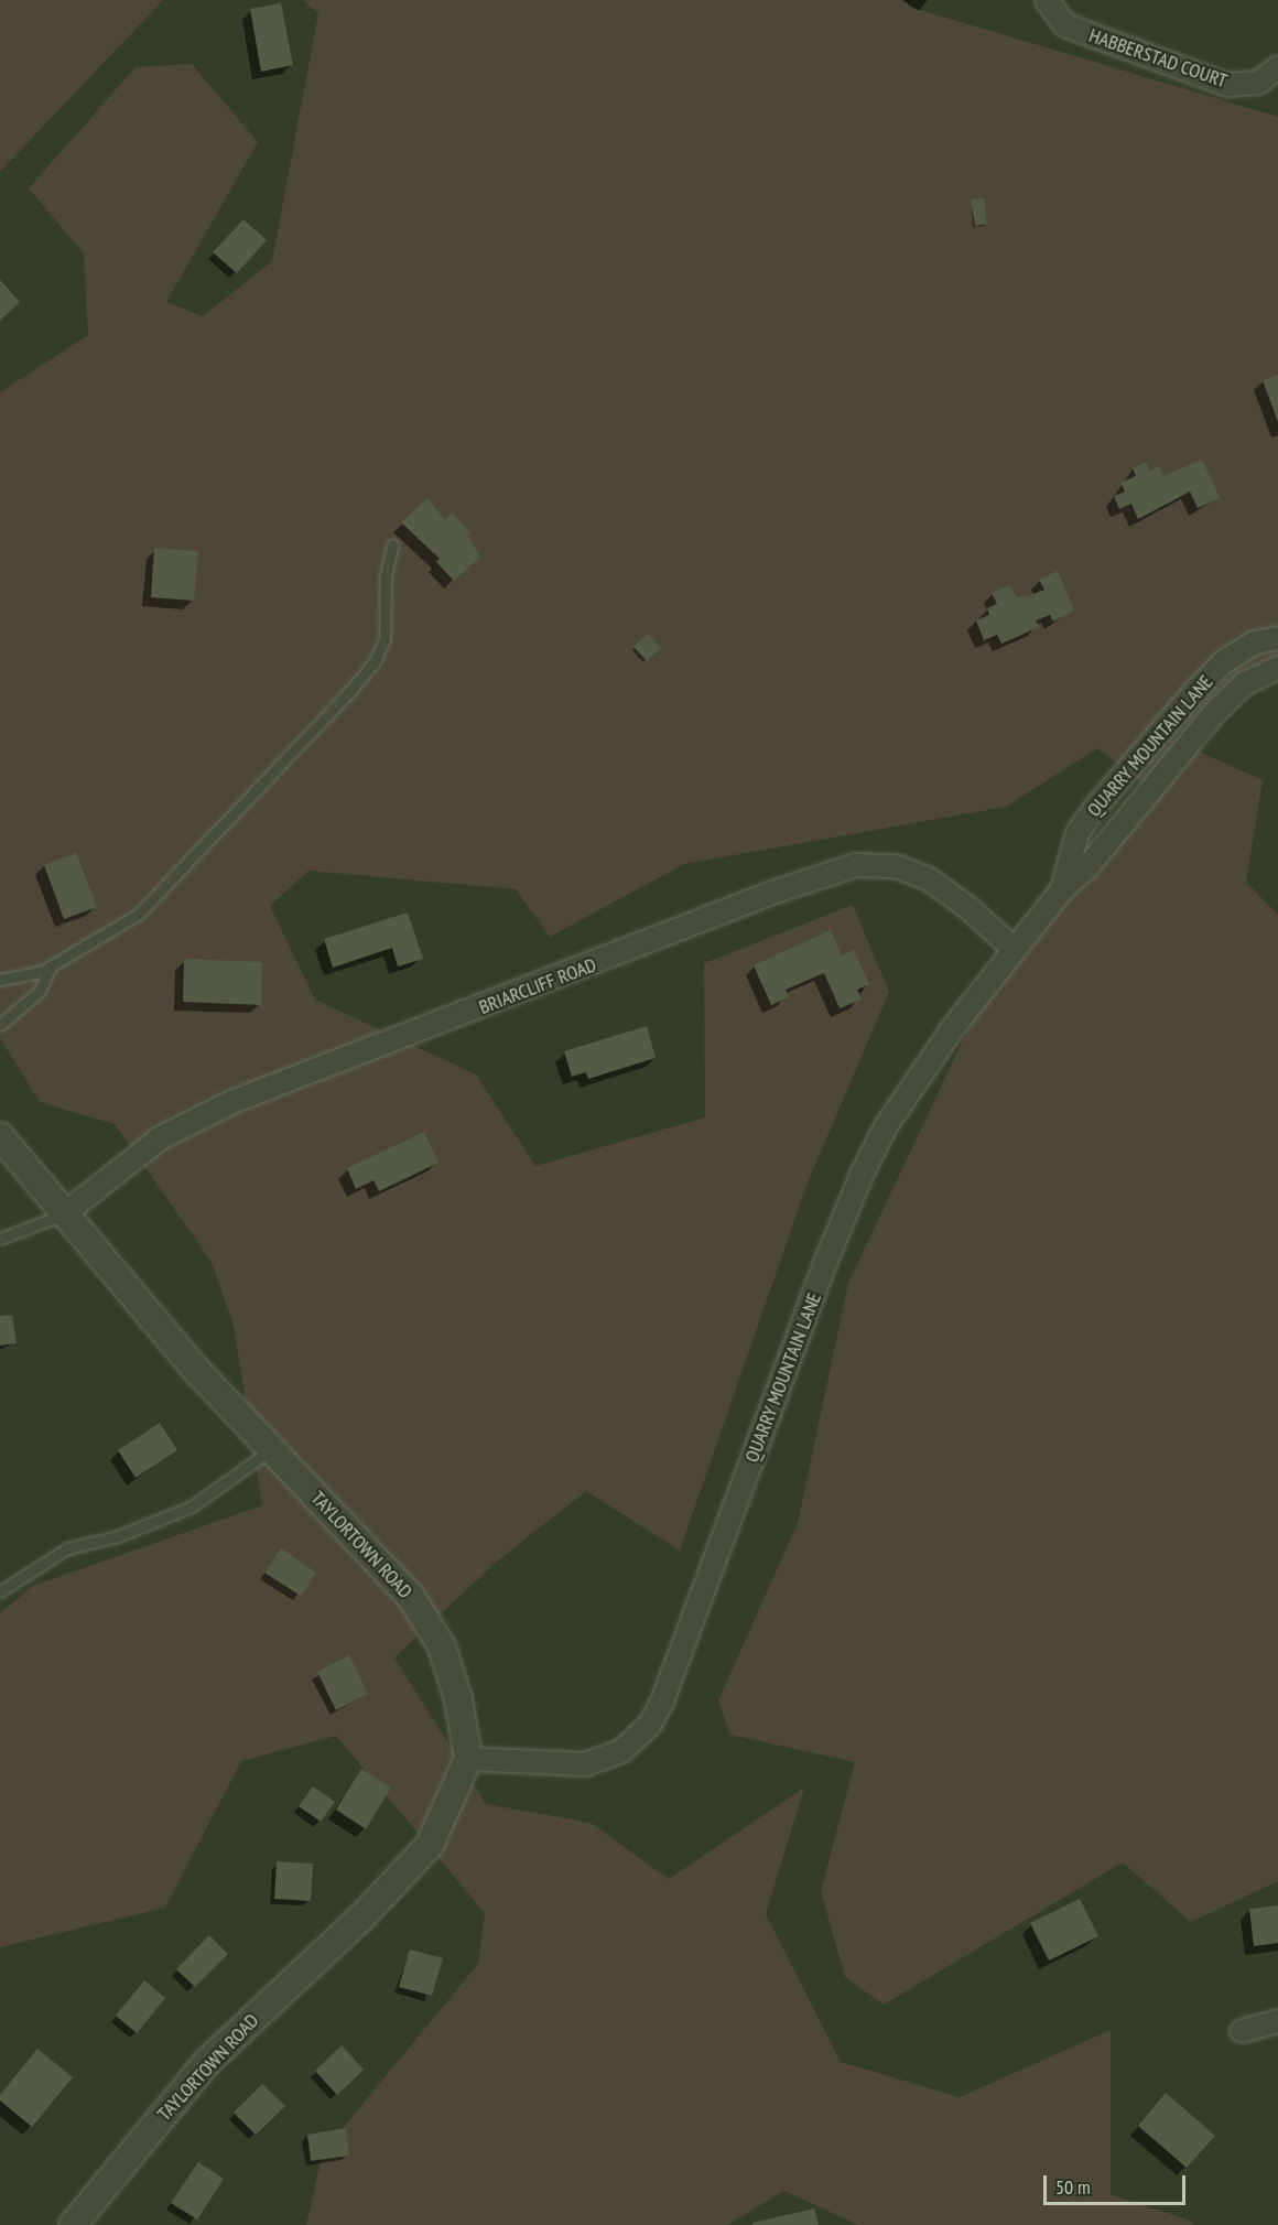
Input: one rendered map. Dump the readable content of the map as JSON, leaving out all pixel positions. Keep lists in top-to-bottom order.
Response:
{
  "streets": {
    "street": [
      "HABBERSTAD COURT",
      "QUARRY MOUNTAIN LANE",
      "BRIARCLIFF ROAD",
      "TAYLORTOWN ROAD"
    ]
  },
  "crossings": [
    ["QUARRY MOUNTAIN LANE", "BRIARCLIFF ROAD"],
    ["QUARRY MOUNTAIN LANE", "TAYLORTOWN ROAD"],
    ["BRIARCLIFF ROAD", "TAYLORTOWN ROAD"]
  ],
  "scale_bar": "50 m"
}
